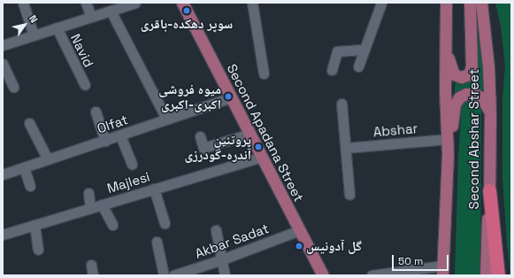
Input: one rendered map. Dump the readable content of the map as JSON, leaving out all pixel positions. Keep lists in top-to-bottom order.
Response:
{
  "streets": {
    "main road": ["Second Apadana Street", "Second Abshar Street"],
    "street": [
      "Navid",
      "Olfat",
      "Abshar",
      "Majlesi",
      "Akbar Sadat"
    ]
  },
  "crossings": [
    ["Olfat", "Second Apadana Street"],
    ["Abshar", "Second Abshar Street"],
    ["Second Apadana Street", "Majlesi"],
    ["Second Apadana Street", "Akbar Sadat"]
  ],
  "places": [
    "سوپر دهکده-باقری",
    "میوه فروشی اکبری-اکبری",
    "پروتئین آندره-گودرزی",
    "گل آدونیس"
  ],
  "scale_bar": "50 m",
  "north": "top right"
}
